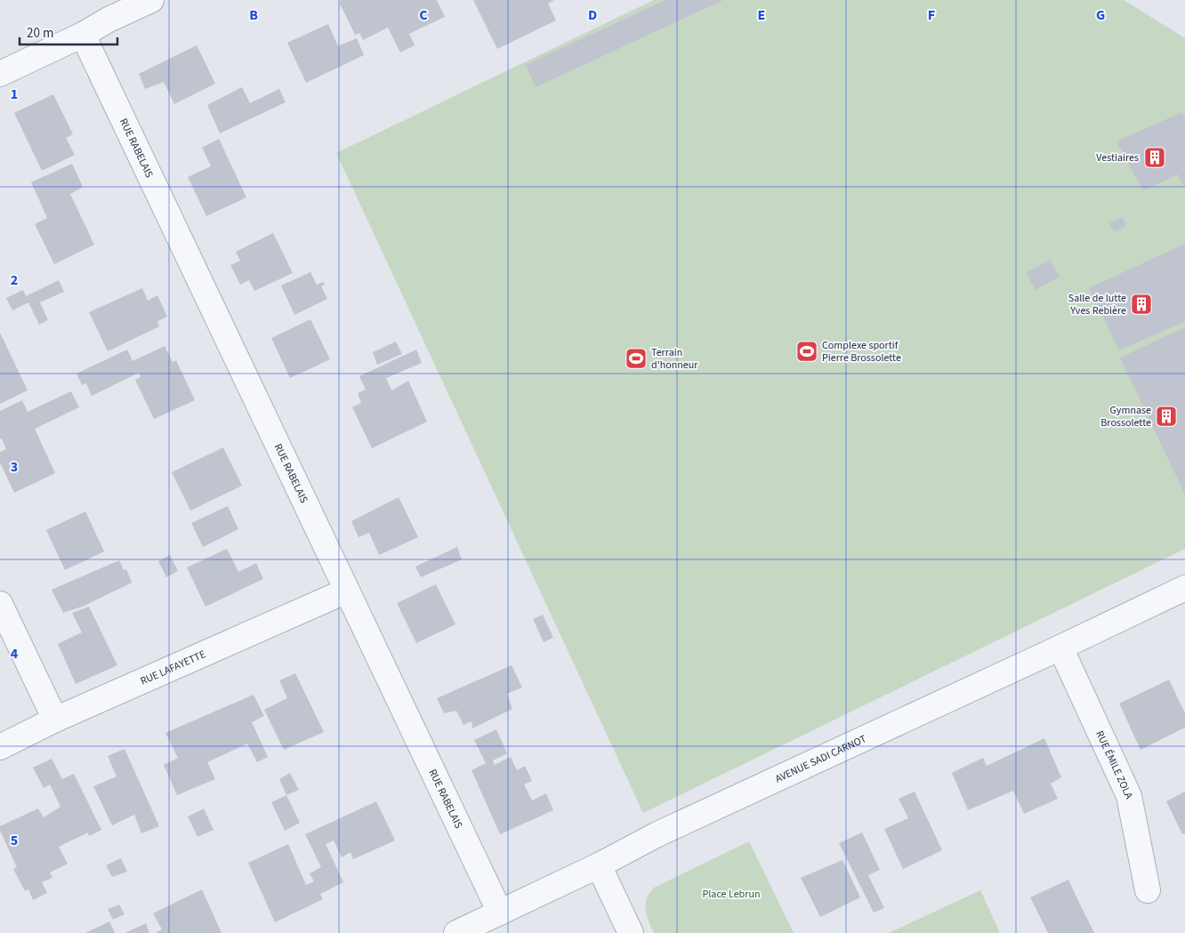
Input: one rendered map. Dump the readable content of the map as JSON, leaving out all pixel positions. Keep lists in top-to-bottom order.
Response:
{
  "streets": {
    "street": [
      "RUE RABELAIS",
      "RUE LAFAYETTE",
      "AVENUE SADI CARNOT",
      "RUE ÉMILE ZOLA"
    ]
  },
  "crossings": [
    ["RUE RABELAIS", "RUE LAFAYETTE"],
    ["RUE RABELAIS", "AVENUE SADI CARNOT"],
    ["AVENUE SADI CARNOT", "RUE ÉMILE ZOLA"]
  ],
  "parks": ["Place Lebrun"],
  "places": {
    "building": ["Vestiaires", "Salle de lutte Yves Rebière", "Gymnase Brossolette"],
    "sports": ["Complexe sportif Pierre Brossolette", "Terrain d'honneur"]
  },
  "scale_bar": "20 m",
  "grid": {
    "columns": [
      "B",
      "C",
      "D",
      "E",
      "F",
      "G"
    ],
    "rows": [
      "1",
      "2",
      "3",
      "4",
      "5"
    ]
  }
}
